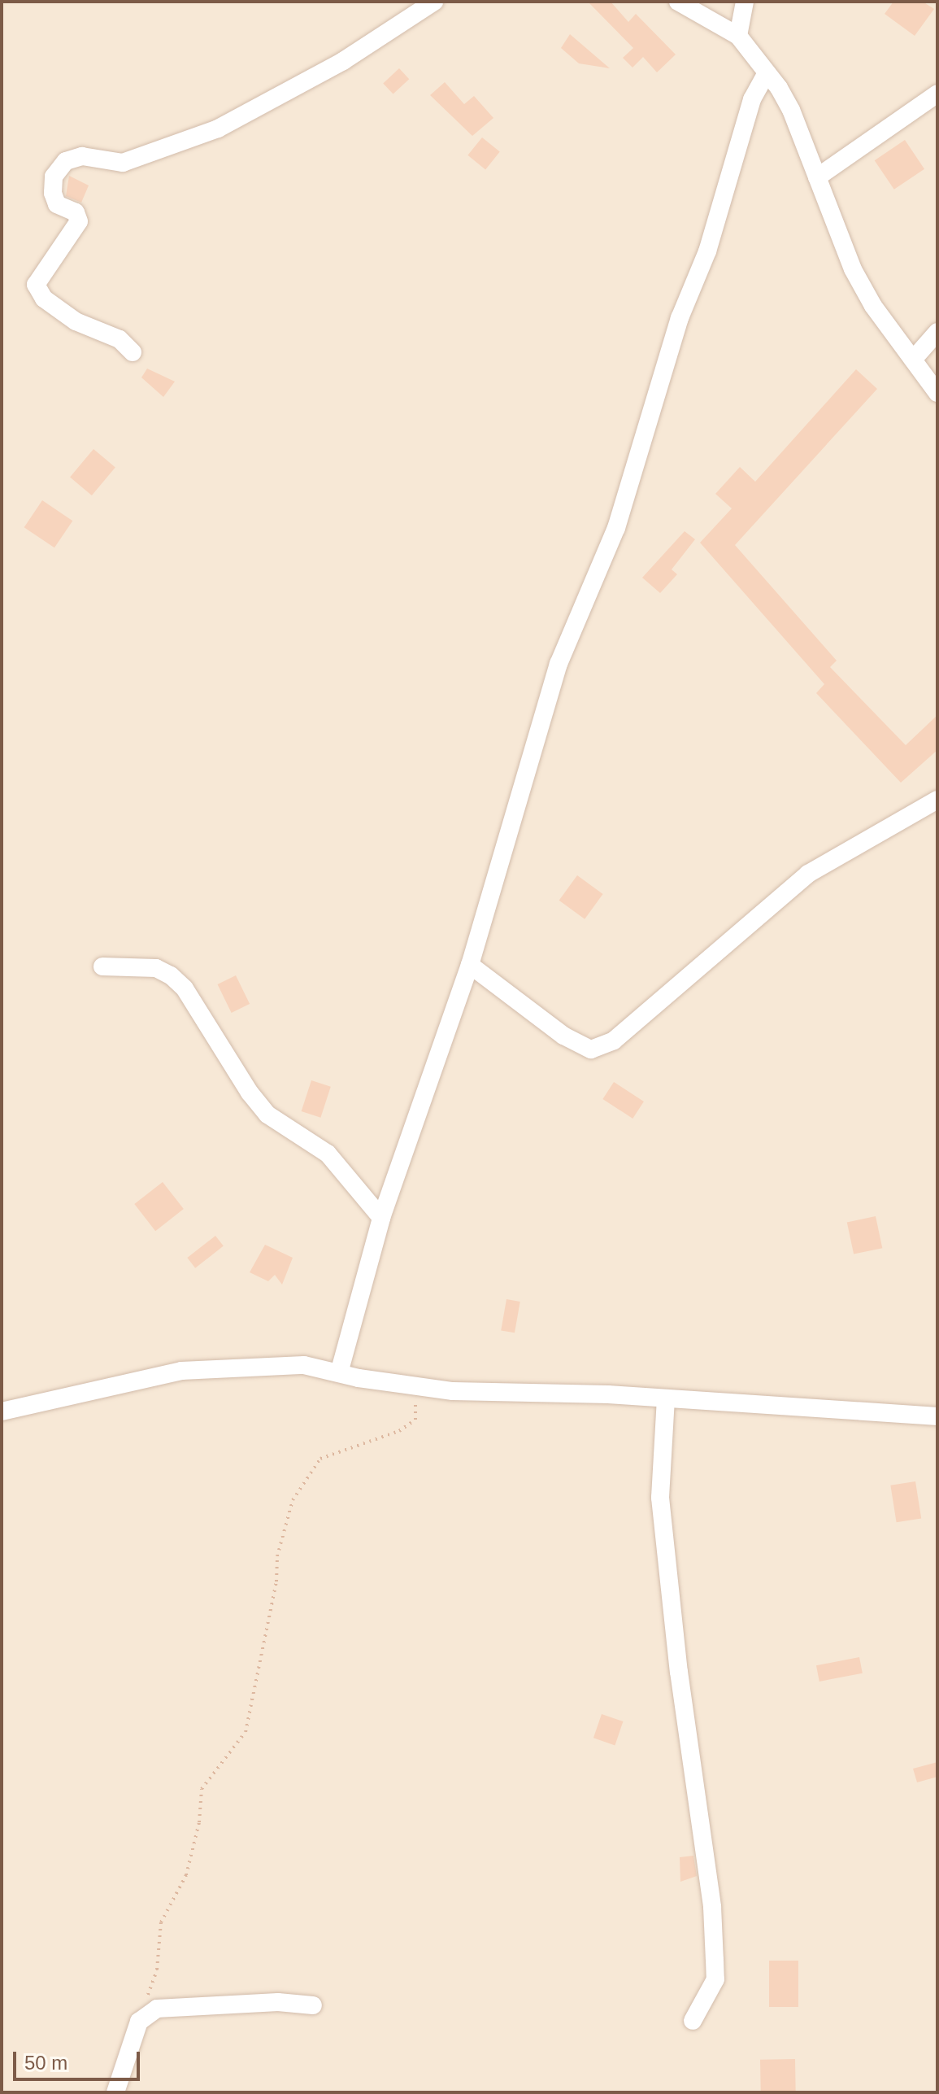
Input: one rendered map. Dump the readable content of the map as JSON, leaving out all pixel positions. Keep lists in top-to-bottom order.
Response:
{
  "scale_bar": "50 m"
}
